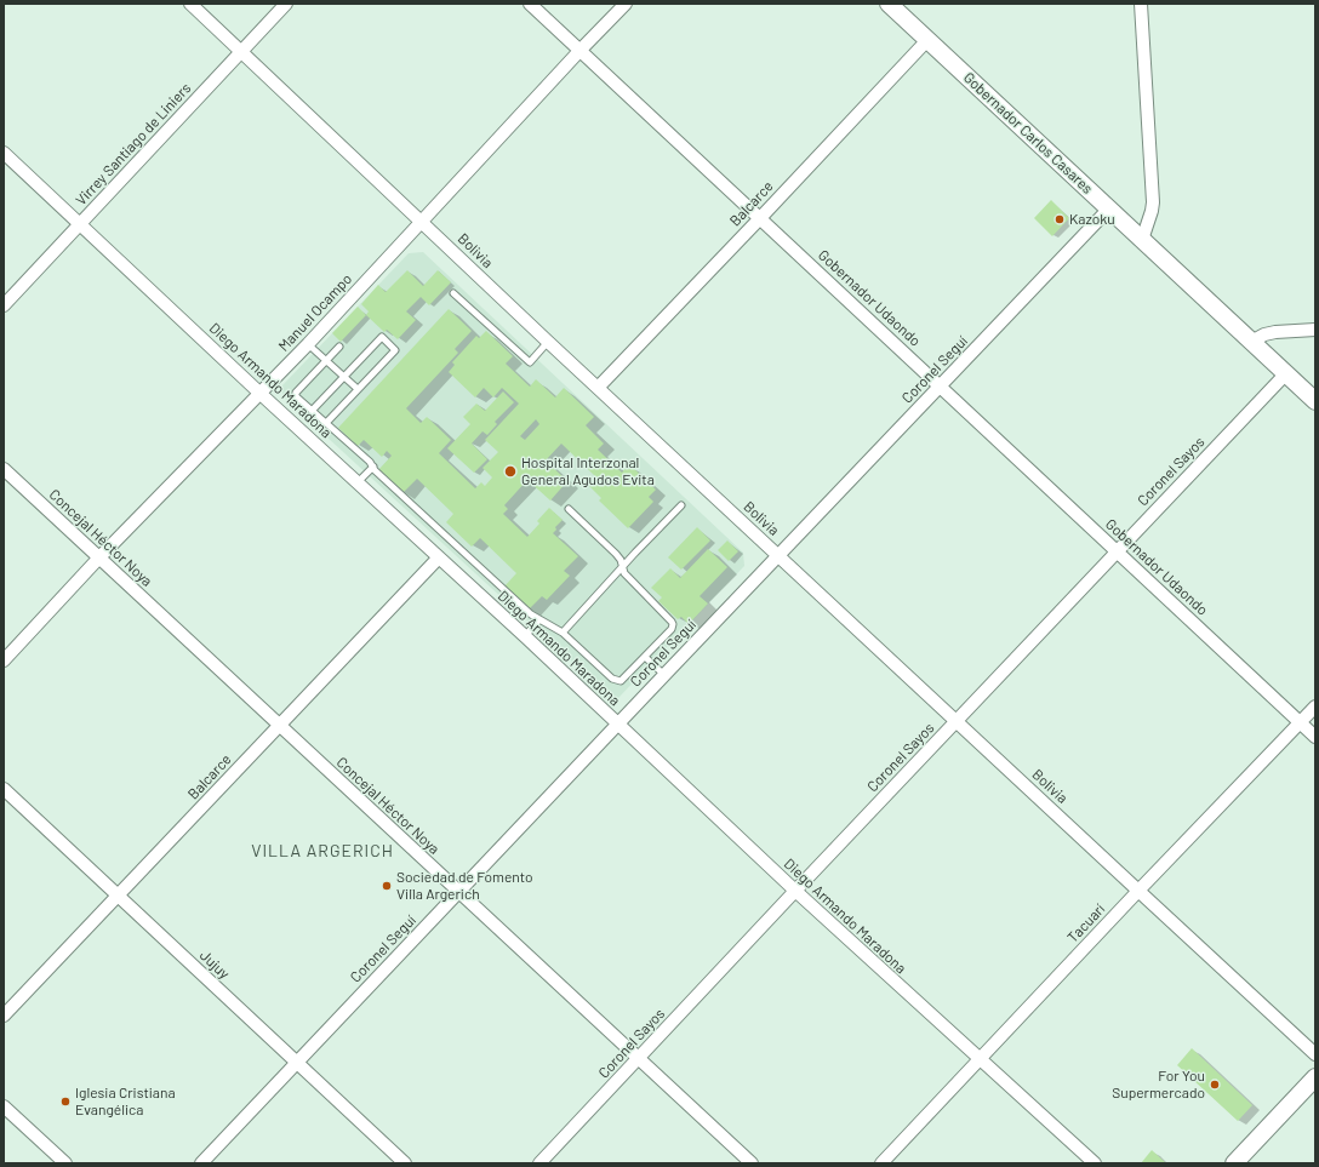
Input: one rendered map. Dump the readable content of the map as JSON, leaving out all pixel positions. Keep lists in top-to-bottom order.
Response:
{
  "streets": {
    "street": [
      "Gobernador Carlos Casares",
      "Virrey Santiago de Liniers",
      "Balcarce",
      "Bolivia",
      "Gobernador Udaondo",
      "Manuel Ocampo",
      "Coronel Seguí",
      "Diego Armando Maradona",
      "Coronel Sayos",
      "Concejal Héctor Noya",
      "Tacuarí",
      "Jujuy"
    ]
  },
  "crossings": [
    ["Gobernador Carlos Casares", "Balcarce"],
    ["Gobernador Carlos Casares", "Coronel Seguí"],
    ["Gobernador Carlos Casares", "Coronel Sayos"],
    ["Virrey Santiago de Liniers", "Bolivia"],
    ["Virrey Santiago de Liniers", "Diego Armando Maradona"],
    ["Balcarce", "Bolivia"],
    ["Balcarce", "Gobernador Udaondo"],
    ["Balcarce", "Diego Armando Maradona"],
    ["Balcarce", "Concejal Héctor Noya"],
    ["Balcarce", "Jujuy"],
    ["Bolivia", "Manuel Ocampo"],
    ["Bolivia", "Coronel Seguí"],
    ["Bolivia", "Coronel Sayos"],
    ["Bolivia", "Tacuarí"],
    ["Gobernador Udaondo", "Manuel Ocampo"],
    ["Gobernador Udaondo", "Coronel Seguí"],
    ["Gobernador Udaondo", "Coronel Sayos"],
    ["Gobernador Udaondo", "Tacuarí"],
    ["Manuel Ocampo", "Diego Armando Maradona"],
    ["Manuel Ocampo", "Concejal Héctor Noya"],
    ["Coronel Seguí", "Diego Armando Maradona"],
    ["Coronel Seguí", "Concejal Héctor Noya"],
    ["Coronel Seguí", "Jujuy"],
    ["Diego Armando Maradona", "Coronel Sayos"],
    ["Diego Armando Maradona", "Tacuarí"],
    ["Coronel Sayos", "Concejal Héctor Noya"]
  ],
  "districts": ["VILLA ARGERICH"],
  "places": [
    "Kazoku",
    "Hospital Interzonal General Agudos Evita",
    "Sociedad de Fomento Villa Argerich",
    "For You Supermercado",
    "Iglesia Cristiana Evangélica"
  ]
}
